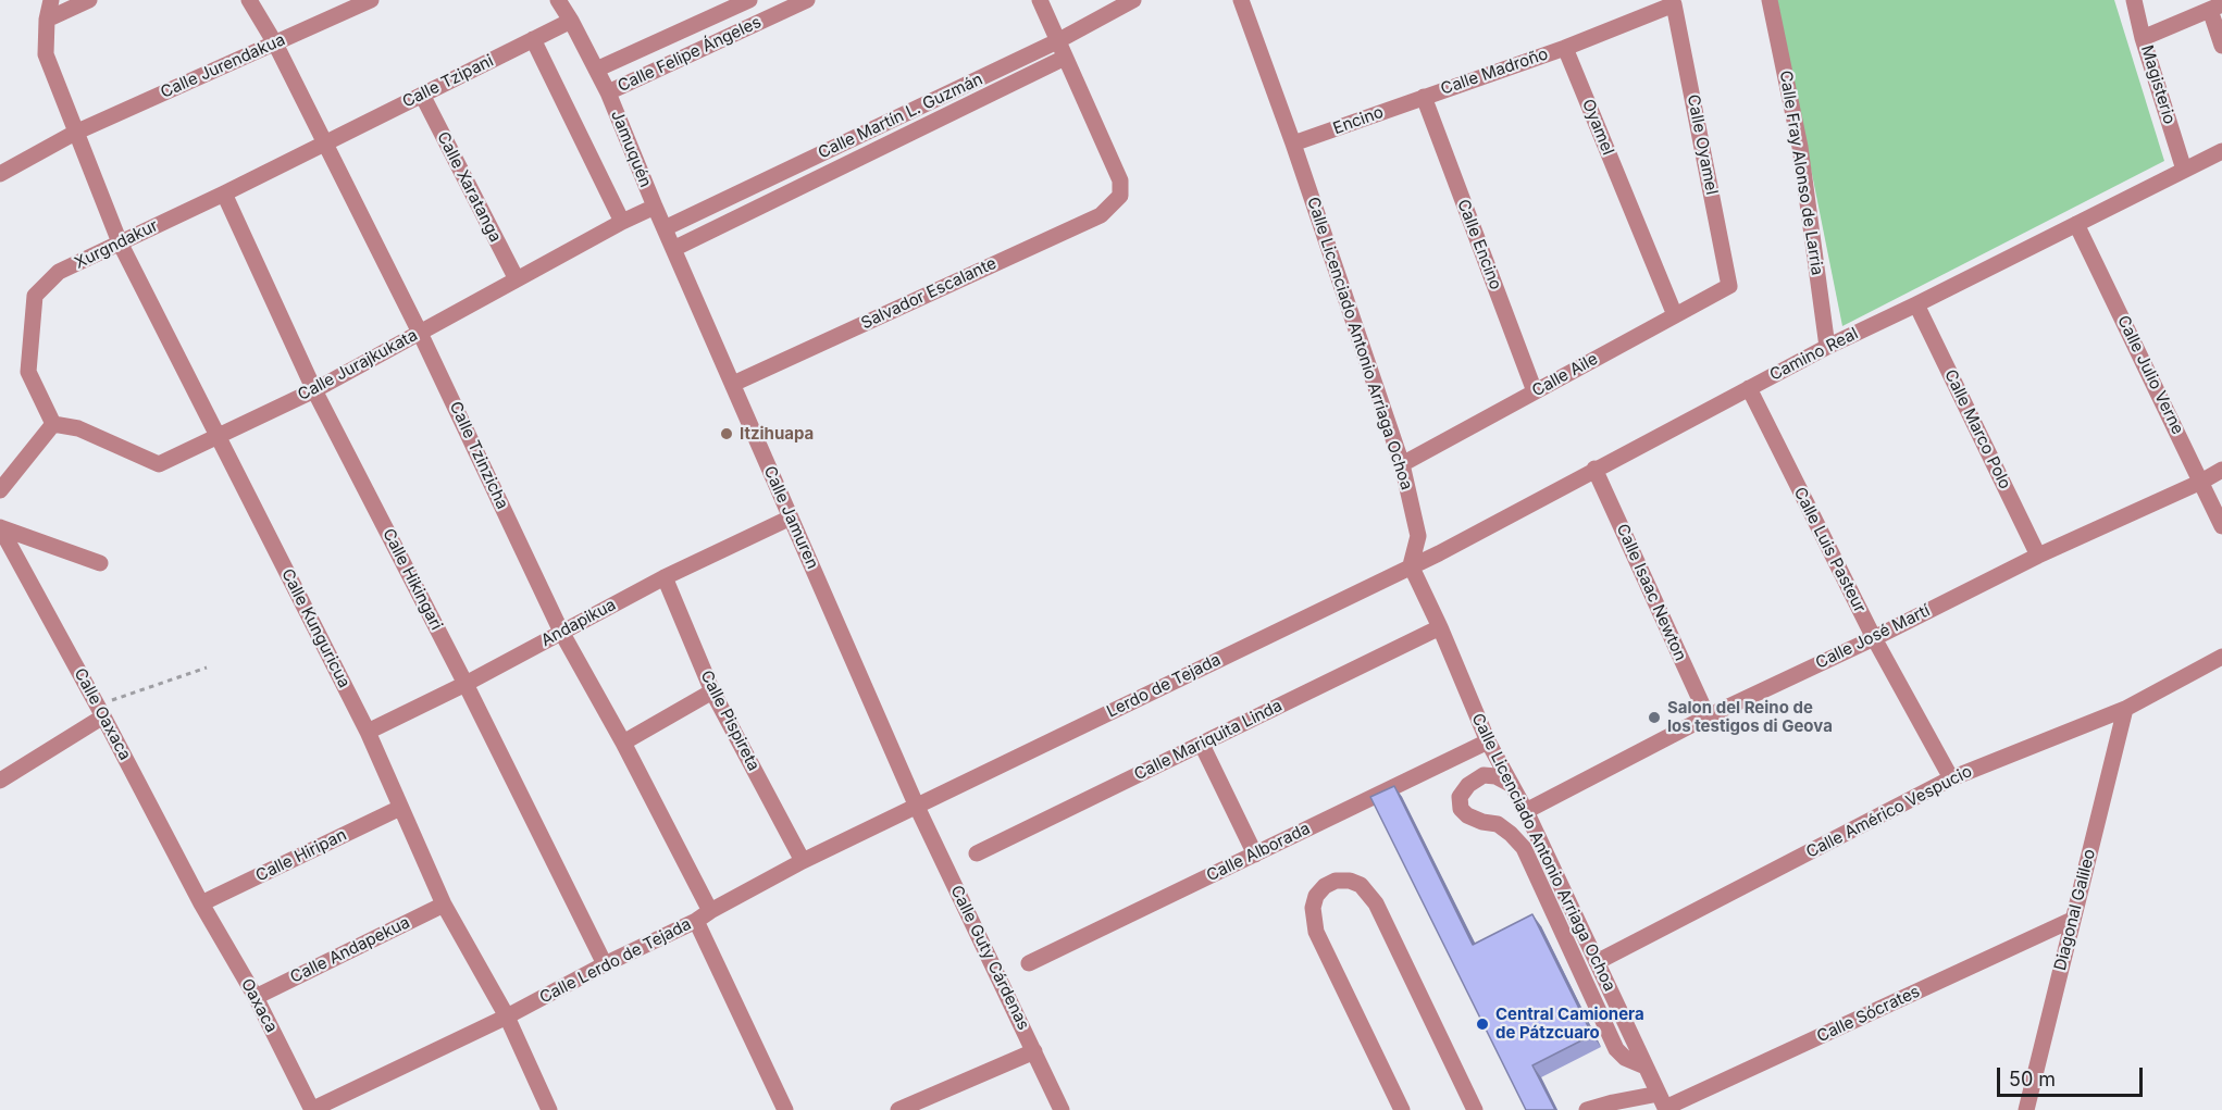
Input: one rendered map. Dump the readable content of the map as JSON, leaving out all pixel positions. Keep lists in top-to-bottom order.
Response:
{
  "streets": {
    "street": [
      "Calle Felipe Ángeles",
      "Calle Jurendakua",
      "Calle Madroño",
      "Calle Tzipani",
      "Magisterio",
      "Calle Martín L. Guzmán",
      "Encino",
      "Oyamel",
      "Calle Oyamel",
      "Jamuquén",
      "Calle Fray Alonso de Larria",
      "Calle Xaratanga",
      "Xurgndakur",
      "Calle Encino",
      "Salvador Escalante",
      "Calle Licenciado Antonio Arriaga Ochoa",
      "Camino Real",
      "Calle Jurajkukata",
      "Calle Aile",
      "Calle Julio Verne",
      "Calle Marco Polo",
      "Calle Tzinzicha",
      "Calle Jamuren",
      "Calle Luis Pasteur",
      "Calle Hikingari",
      "Calle Isaac Newton",
      "Andapikua",
      "Calle Kunguricua",
      "Calle José Martí",
      "Lerdo de Tejada",
      "Calle Oaxaca",
      "Calle Pispireta",
      "Calle Mariquita Linda",
      "Calle Américo Vespucio",
      "Calle Alborada",
      "Calle Hiripan",
      "Diagonal Galileo",
      "Calle Andapekua",
      "Calle Guty Cárdenas",
      "Calle Lerdo de Tejada",
      "Oaxaca",
      "Calle Sócrates"
    ]
  },
  "crossings": [
    ["Calle Felipe Ángeles", "Jamuquén"],
    ["Calle Jurendakua", "Calle Tzinzicha"],
    ["Calle Jurendakua", "Calle Kunguricua"],
    ["Calle Madroño", "Encino"],
    ["Calle Madroño", "Oyamel"],
    ["Calle Madroño", "Calle Oyamel"],
    ["Calle Madroño", "Calle Encino"],
    ["Calle Tzipani", "Jamuquén"],
    ["Calle Tzipani", "Calle Xaratanga"],
    ["Calle Tzipani", "Xurgndakur"],
    ["Calle Tzipani", "Calle Tzinzicha"],
    ["Magisterio", "Camino Real"],
    ["Calle Martín L. Guzmán", "Jamuquén"],
    ["Calle Martín L. Guzmán", "Salvador Escalante"],
    ["Calle Martín L. Guzmán", "Calle Jamuren"],
    ["Encino", "Calle Encino"],
    ["Encino", "Calle Licenciado Antonio Arriaga Ochoa"],
    ["Oyamel", "Calle Oyamel"],
    ["Oyamel", "Calle Aile"],
    ["Calle Oyamel", "Calle Aile"],
    ["Jamuquén", "Calle Jurajkukata"],
    ["Jamuquén", "Calle Jamuren"],
    ["Calle Fray Alonso de Larria", "Camino Real"],
    ["Calle Xaratanga", "Calle Jurajkukata"],
    ["Xurgndakur", "Calle Jurajkukata"],
    ["Xurgndakur", "Calle Tzinzicha"],
    ["Xurgndakur", "Calle Hikingari"],
    ["Xurgndakur", "Calle Kunguricua"],
    ["Calle Encino", "Calle Aile"],
    ["Salvador Escalante", "Calle Jamuren"],
    ["Calle Licenciado Antonio Arriaga Ochoa", "Camino Real"],
    ["Calle Licenciado Antonio Arriaga Ochoa", "Calle Aile"],
    ["Calle Licenciado Antonio Arriaga Ochoa", "Calle José Martí"],
    ["Calle Licenciado Antonio Arriaga Ochoa", "Lerdo de Tejada"],
    ["Calle Licenciado Antonio Arriaga Ochoa", "Calle Mariquita Linda"],
    ["Calle Licenciado Antonio Arriaga Ochoa", "Calle Américo Vespucio"],
    ["Calle Licenciado Antonio Arriaga Ochoa", "Calle Alborada"],
    ["Calle Licenciado Antonio Arriaga Ochoa", "Calle Sócrates"],
    ["Camino Real", "Calle Julio Verne"],
    ["Camino Real", "Calle Marco Polo"],
    ["Camino Real", "Calle Luis Pasteur"],
    ["Camino Real", "Calle Isaac Newton"],
    ["Camino Real", "Lerdo de Tejada"],
    ["Calle Jurajkukata", "Calle Tzinzicha"],
    ["Calle Jurajkukata", "Calle Hikingari"],
    ["Calle Jurajkukata", "Calle Kunguricua"],
    ["Calle Julio Verne", "Calle José Martí"],
    ["Calle Marco Polo", "Calle José Martí"],
    ["Calle Tzinzicha", "Andapikua"],
    ["Calle Tzinzicha", "Calle Lerdo de Tejada"],
    ["Calle Jamuren", "Andapikua"],
    ["Calle Jamuren", "Lerdo de Tejada"],
    ["Calle Jamuren", "Calle Guty Cárdenas"],
    ["Calle Jamuren", "Calle Lerdo de Tejada"],
    ["Calle Luis Pasteur", "Calle José Martí"],
    ["Calle Luis Pasteur", "Calle Américo Vespucio"],
    ["Calle Hikingari", "Andapikua"],
    ["Calle Hikingari", "Calle Lerdo de Tejada"],
    ["Calle Isaac Newton", "Calle José Martí"],
    ["Andapikua", "Calle Kunguricua"],
    ["Andapikua", "Calle Pispireta"],
    ["Calle Kunguricua", "Calle Hiripan"],
    ["Calle Kunguricua", "Calle Andapekua"],
    ["Calle Kunguricua", "Calle Lerdo de Tejada"],
    ["Lerdo de Tejada", "Calle Guty Cárdenas"],
    ["Lerdo de Tejada", "Calle Lerdo de Tejada"],
    ["Calle Oaxaca", "Calle Hiripan"],
    ["Calle Oaxaca", "Oaxaca"],
    ["Calle Pispireta", "Calle Lerdo de Tejada"],
    ["Calle Américo Vespucio", "Diagonal Galileo"],
    ["Calle Hiripan", "Oaxaca"],
    ["Diagonal Galileo", "Calle Sócrates"],
    ["Calle Andapekua", "Oaxaca"],
    ["Calle Guty Cárdenas", "Calle Lerdo de Tejada"],
    ["Calle Lerdo de Tejada", "Oaxaca"]
  ],
  "places": ["Itzihuapa", "Salon del Reino de los testigos di Geova", "Central Camionera de Pátzcuaro"],
  "scale_bar": "50 m"
}
